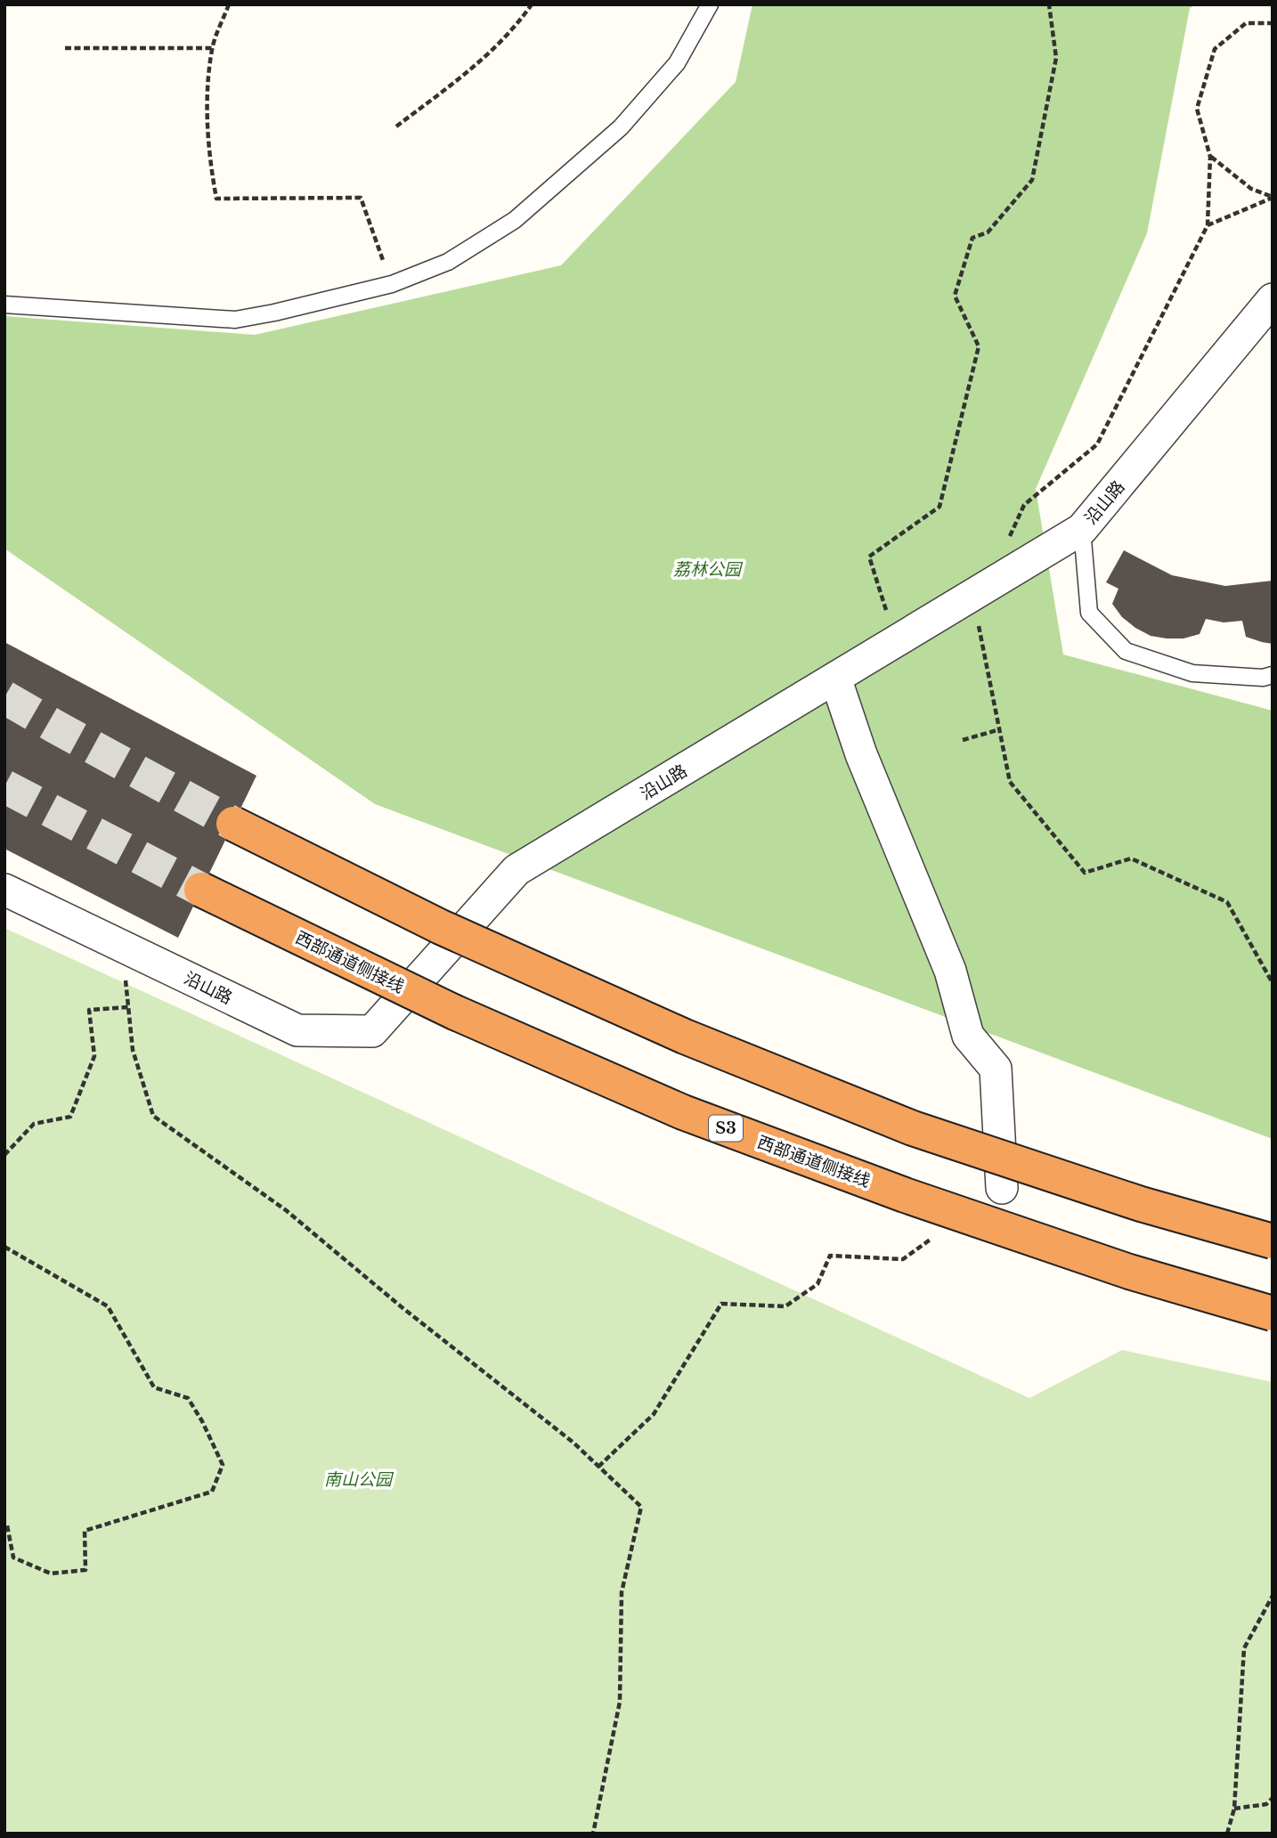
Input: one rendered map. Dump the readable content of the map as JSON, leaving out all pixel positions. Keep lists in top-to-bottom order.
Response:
{
  "streets": {
    "highway": ["西部通道侧接线", "S3"],
    "street": ["沿山路"]
  },
  "parks": ["荔林公园", "南山公园"]
}
